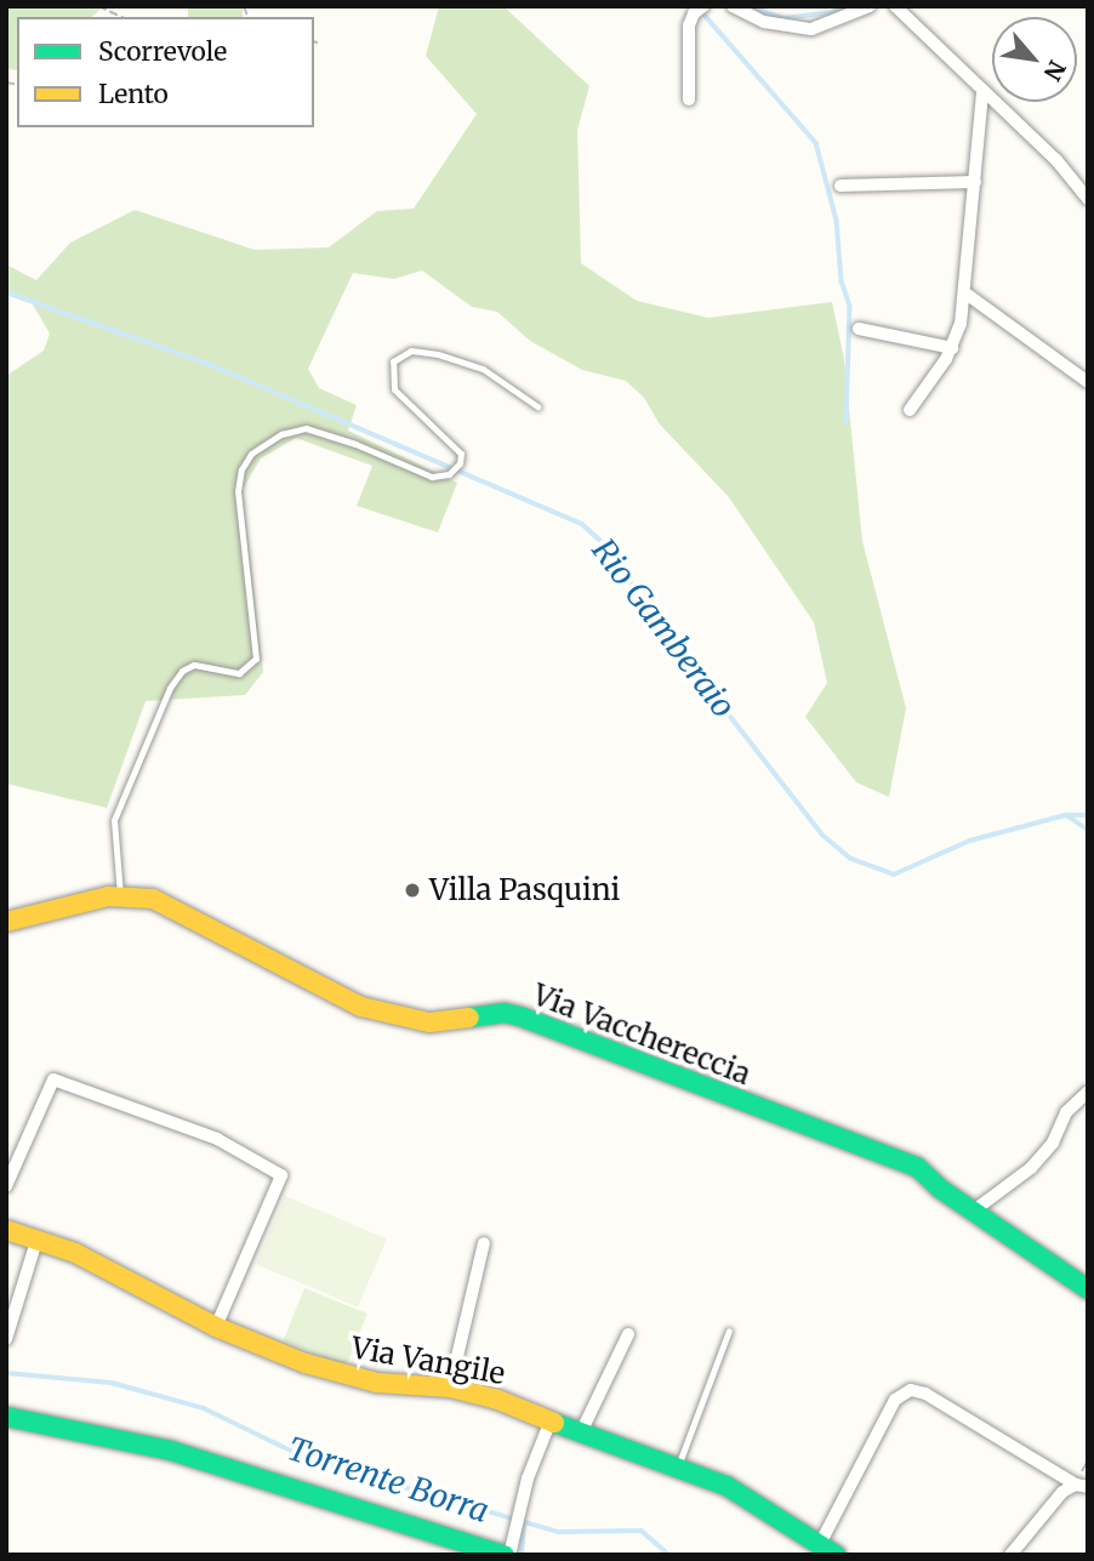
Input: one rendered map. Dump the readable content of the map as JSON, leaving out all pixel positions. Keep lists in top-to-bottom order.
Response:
{
  "streets": {
    "street": ["Via Vacchereccia", "Via Vangile"]
  },
  "water": ["Rio Gamberaio", "Torrente Borra"],
  "places": ["Villa Pasquini"],
  "legend": ["Scorrevole", "Lento"],
  "north": "bottom right"
}
